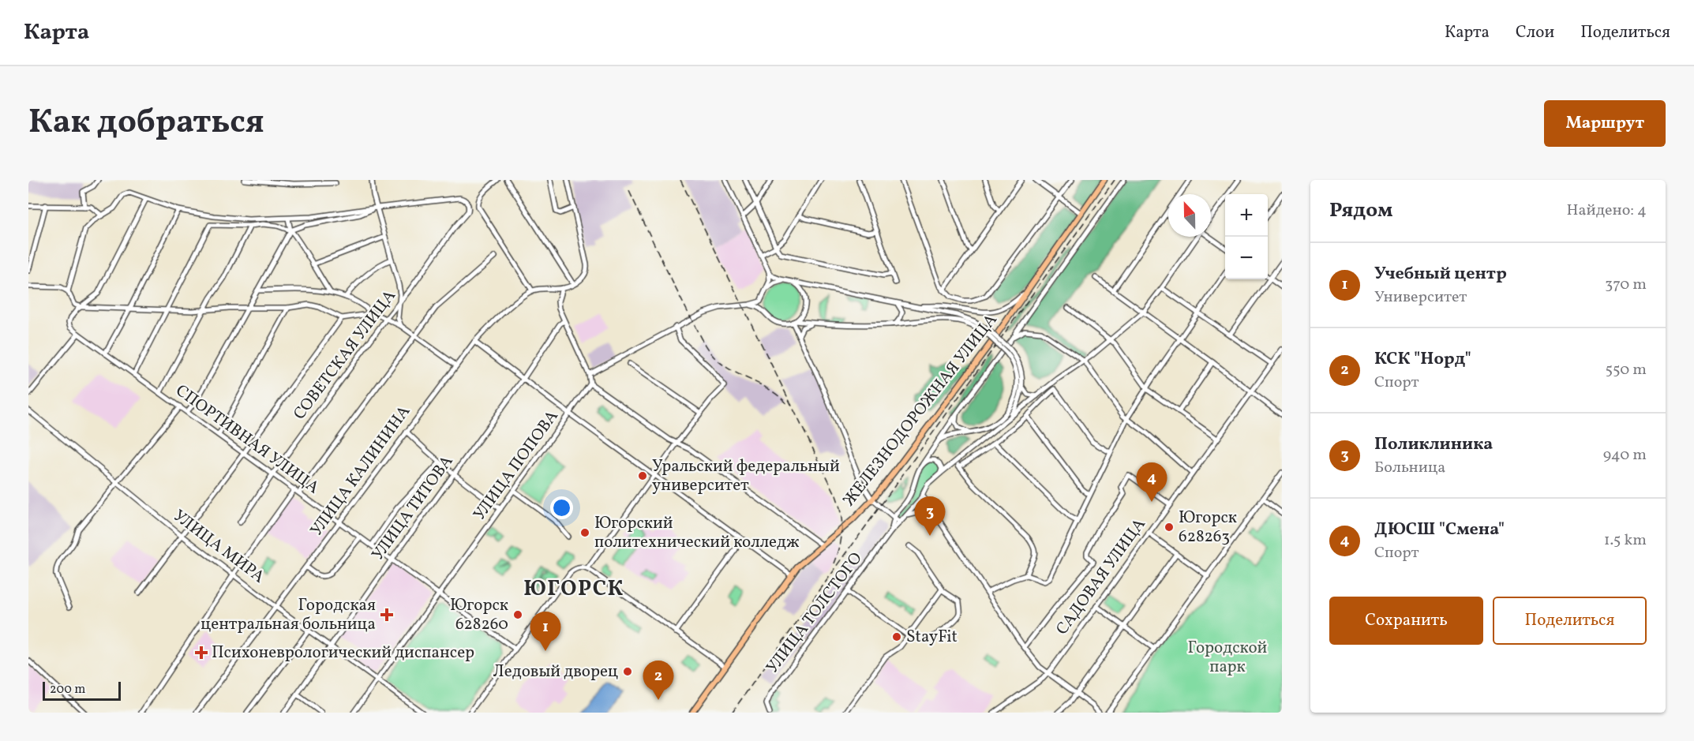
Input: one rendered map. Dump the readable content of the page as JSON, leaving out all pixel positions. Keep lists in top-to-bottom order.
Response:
{
  "streets": {
    "main road": ["ЖЕЛЕЗНОДОРОЖНАЯ УЛИЦА"],
    "street": [
      "СОВЕТСКАЯ УЛИЦА",
      "СПОРТИВНАЯ УЛИЦА",
      "УЛИЦА ПОПОВА",
      "УЛИЦА КАЛИНИНА",
      "УЛИЦА ТИТОВА",
      "УЛИЦА МИРА",
      "САДОВАЯ УЛИЦА",
      "УЛИЦА ТОЛСТОГО"
    ]
  },
  "crossings": [
    ["СОВЕТСКАЯ УЛИЦА", "СПОРТИВНАЯ УЛИЦА"],
    ["СПОРТИВНАЯ УЛИЦА", "УЛИЦА ПОПОВА"],
    ["СПОРТИВНАЯ УЛИЦА", "УЛИЦА КАЛИНИНА"],
    ["СПОРТИВНАЯ УЛИЦА", "УЛИЦА ТИТОВА"],
    ["УЛИЦА ПОПОВА", "УЛИЦА МИРА"],
    ["УЛИЦА КАЛИНИНА", "УЛИЦА МИРА"],
    ["УЛИЦА ТИТОВА", "УЛИЦА МИРА"]
  ],
  "districts": ["ЮГОРСК"],
  "parks": ["Городской парк"],
  "places": {
    "other": [
      "Уральский федеральный университет",
      "Югорск 628263",
      "Югорский политехнический колледж",
      "Югорск 628260",
      "StayFit",
      "Ледовый дворец"
    ],
    "health": ["Городская центральная больница", "Психоневрологический диспансер"]
  },
  "scale_bar": "200 m",
  "north": "top",
  "page": {
    "header": "Карта",
    "nav": ["Карта", "Слои", "Поделиться"],
    "title": "Как добраться",
    "buttons": [
      "Маршрут",
      ["Сохранить", "Поделиться"]
    ],
    "heading": ["Рядом", "Найдено: 4"],
    "map_buttons": ["+", "−"],
    "list": [
      {
        "mark": "1",
        "name": "Учебный центр",
        "note": "Университет",
        "value": "370 m"
      },
      {
        "mark": "2",
        "name": "КСК \"Норд\"",
        "note": "Спорт",
        "value": "550 m"
      },
      {
        "mark": "3",
        "name": "Поликлиника",
        "note": "Больница",
        "value": "940 m"
      },
      {
        "mark": "4",
        "name": "ДЮСШ \"Смена\"",
        "note": "Спорт",
        "value": "1.5 km"
      }
    ],
    "pins": [
      "4",
      "3",
      "1",
      "2"
    ],
    "scale": "200 m"
  }
}
